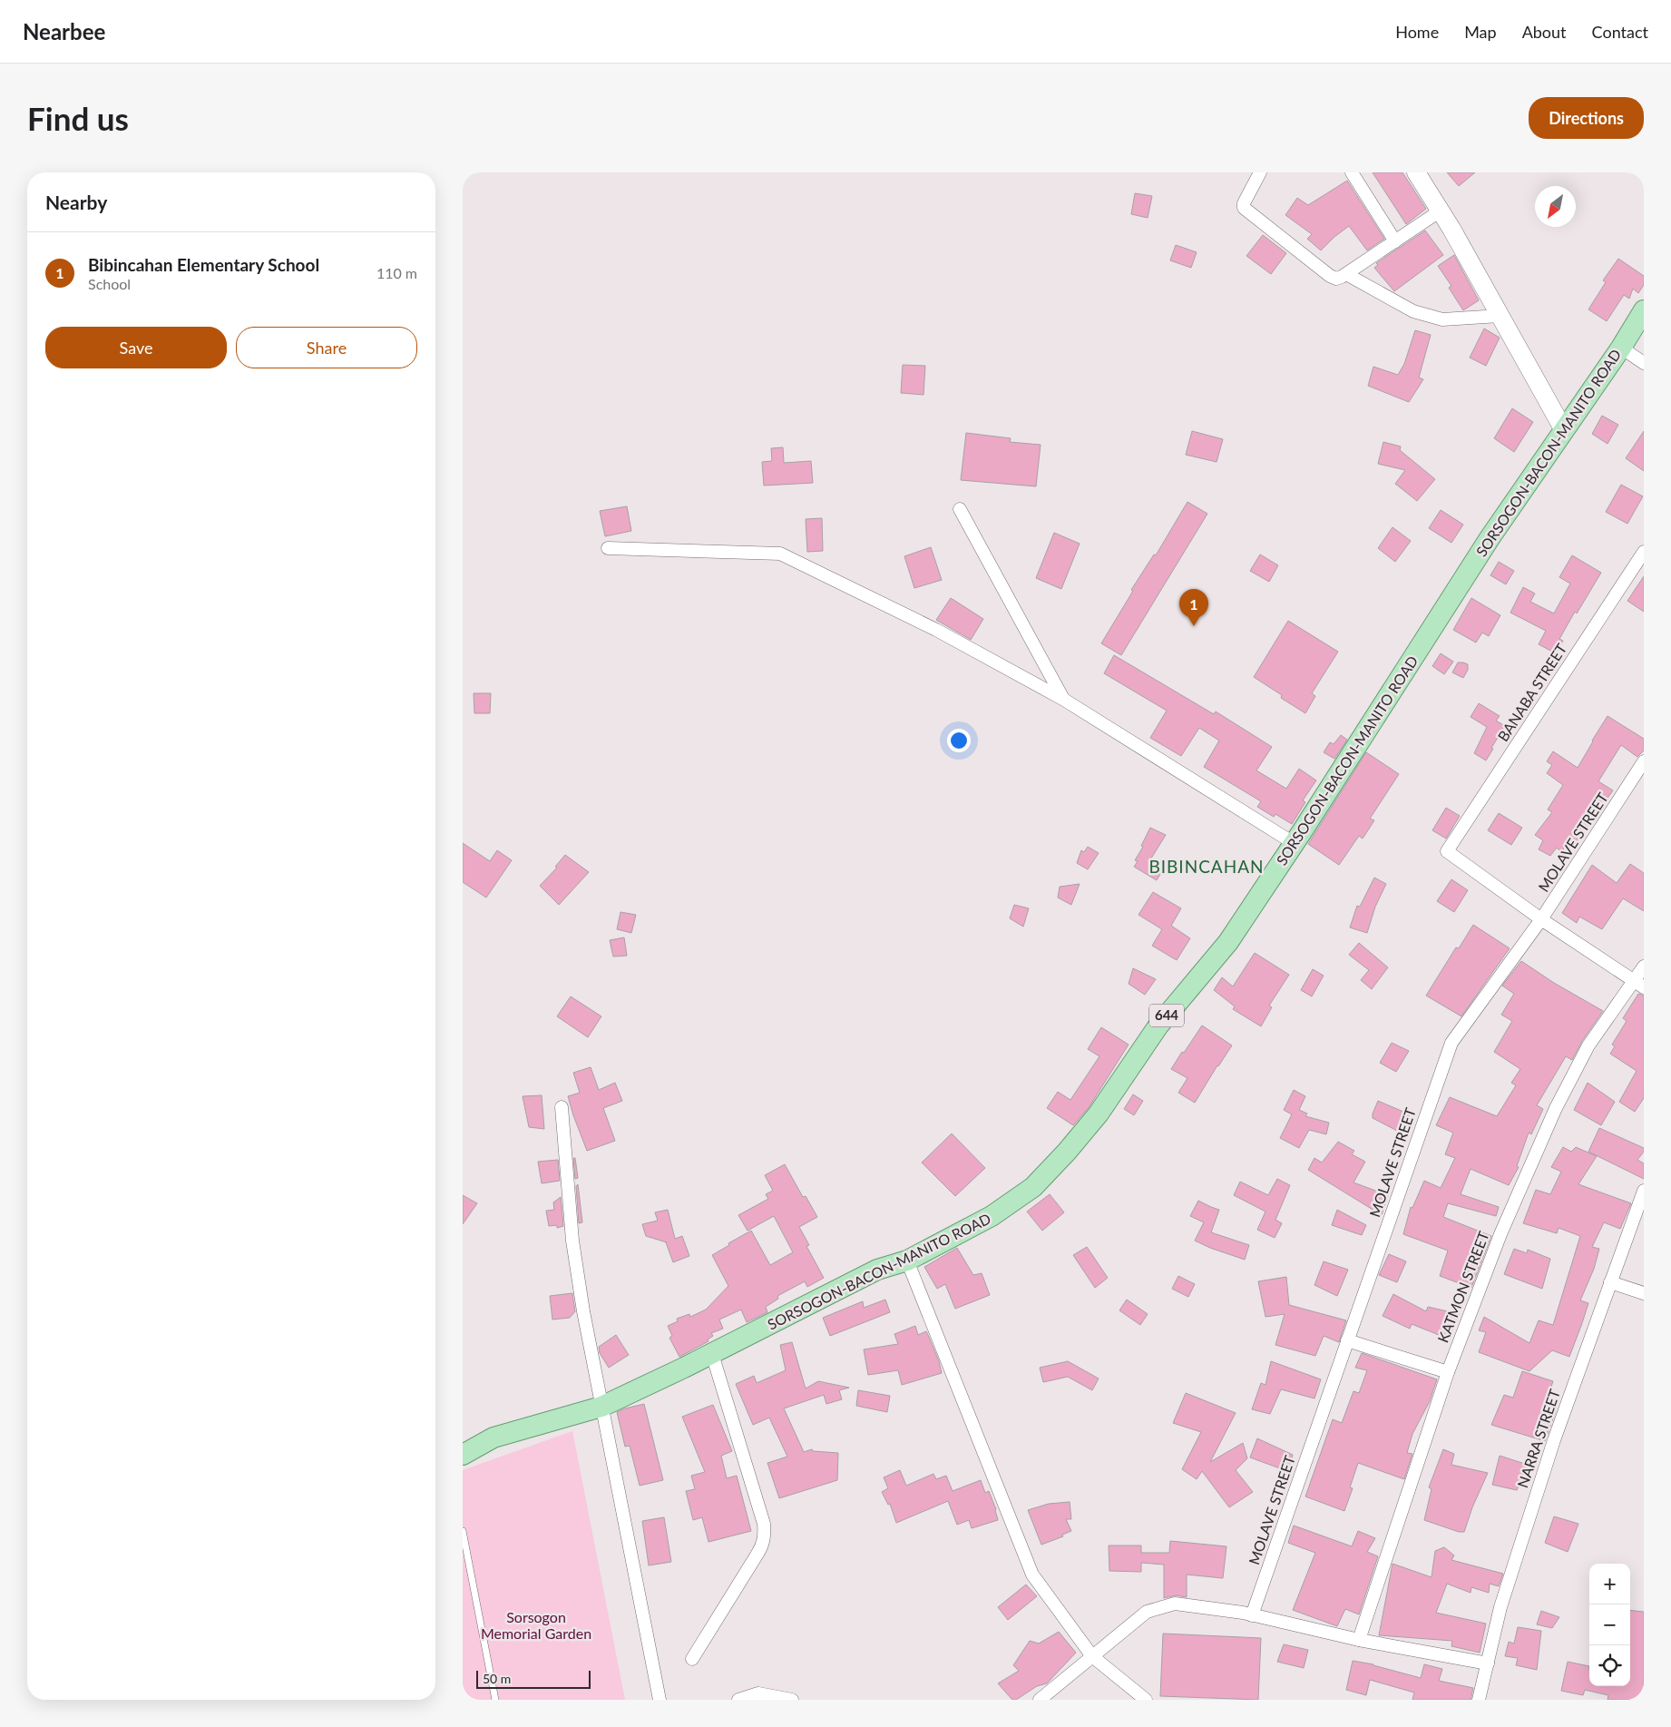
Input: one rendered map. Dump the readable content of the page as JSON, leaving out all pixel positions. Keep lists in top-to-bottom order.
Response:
{
  "streets": {
    "main road": ["SORSOGON-BACON-MANITO ROAD", "644"],
    "street": [
      "BANABA STREET",
      "MOLAVE STREET",
      "KATMON STREET",
      "NARRA STREET"
    ]
  },
  "crossings": [
    ["BANABA STREET", "MOLAVE STREET"]
  ],
  "districts": ["BIBINCAHAN"],
  "parks": ["Sorsogon Memorial Garden"],
  "scale_bar": "50 m",
  "north": "bottom left",
  "page": {
    "header": "Nearbee",
    "nav": [
      "Home",
      "Map",
      "About",
      "Contact"
    ],
    "buttons": [
      "Directions",
      ["Save", "Share"]
    ],
    "title": "Find us",
    "heading": "Nearby",
    "list": [
      {
        "mark": "1",
        "name": "Bibincahan Elementary School",
        "note": "School",
        "value": "110 m"
      }
    ],
    "pins": "1",
    "map_buttons": ["+", "−"],
    "scale": "50 m"
  }
}
